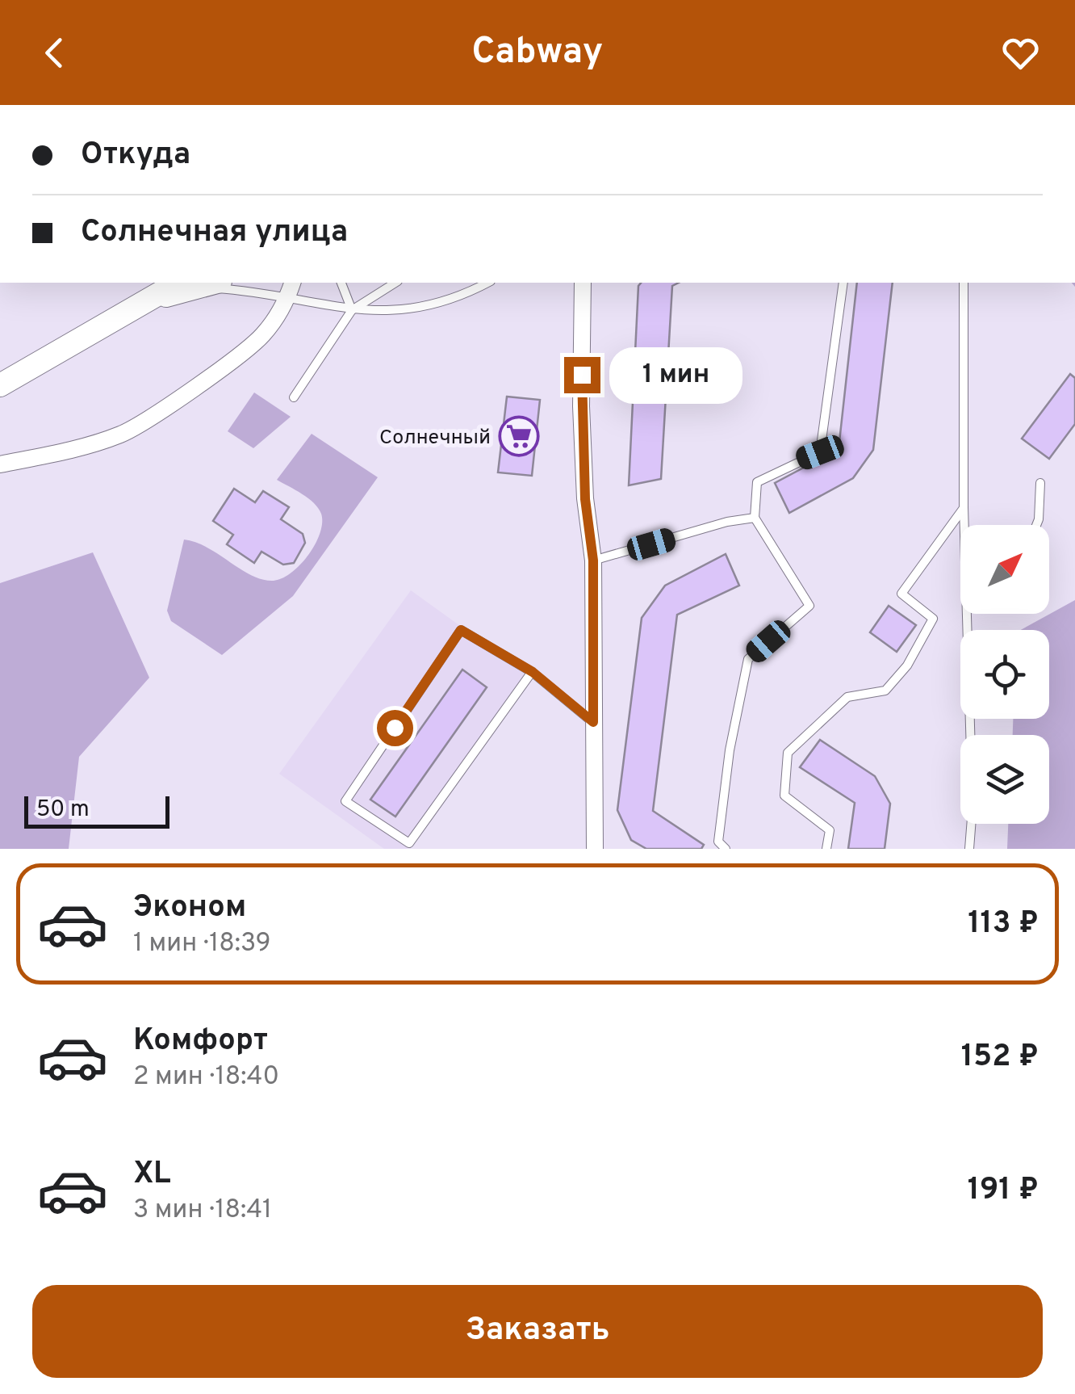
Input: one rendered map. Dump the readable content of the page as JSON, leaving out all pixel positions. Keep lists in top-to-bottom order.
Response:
{
  "places": {
    "supermarket": ["Солнечный"]
  },
  "scale_bar": "50 m",
  "north": "top right",
  "page": {
    "header": "Cabway",
    "banner": ["Откуда", "Солнечная улица"],
    "bubble": "1 мин",
    "scale": "50 m",
    "list": [
      {
        "name": "Эконом",
        "note": "1 мин · 18:39",
        "value": "113 ₽"
      },
      {
        "name": "Комфорт",
        "note": "2 мин · 18:40",
        "value": "152 ₽"
      },
      {
        "name": "XL",
        "note": "3 мин · 18:41",
        "value": "191 ₽"
      }
    ],
    "buttons": "Заказать"
  }
}
